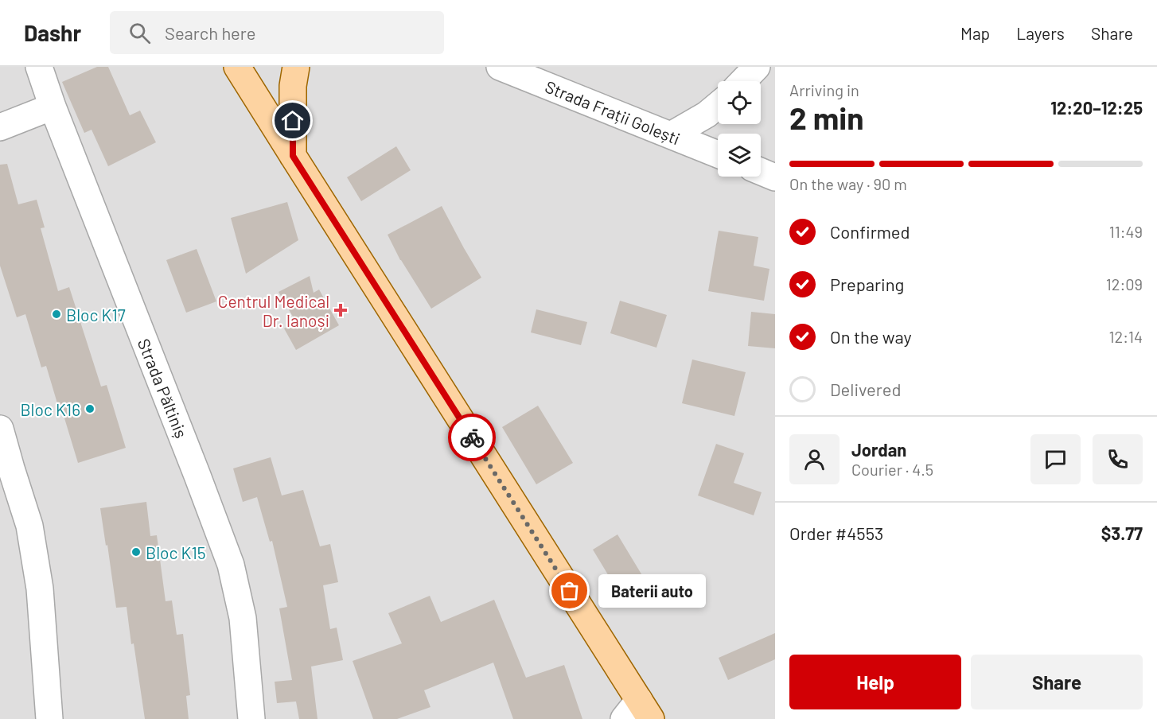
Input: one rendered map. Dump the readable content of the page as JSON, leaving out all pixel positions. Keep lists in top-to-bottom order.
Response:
{
  "streets": {
    "street": ["Strada Frații Golești", "Strada Păltiniș"]
  },
  "places": {
    "health": ["Centrul Medical Dr. Ianoși"],
    "other": [
      "Bloc K17",
      "Bloc K16",
      "Bloc K15",
      "Baterii auto"
    ]
  },
  "page": {
    "header": "Dashr",
    "search": "Search here",
    "nav": ["Map", "Layers", "Share"],
    "heading": ["2 min", "Arriving in", "12:20–12:25"],
    "panel": [
      "Jordan",
      "Courier · 4.5",
      "Order #4553",
      "$3.77"
    ],
    "bar": "On the way · 90 m",
    "list": [
      ["Confirmed", "11:49"],
      ["Preparing", "12:09"],
      ["On the way", "12:14"],
      "Delivered"
    ],
    "bubble": "Baterii auto",
    "buttons": ["Help", "Share"]
  }
}
